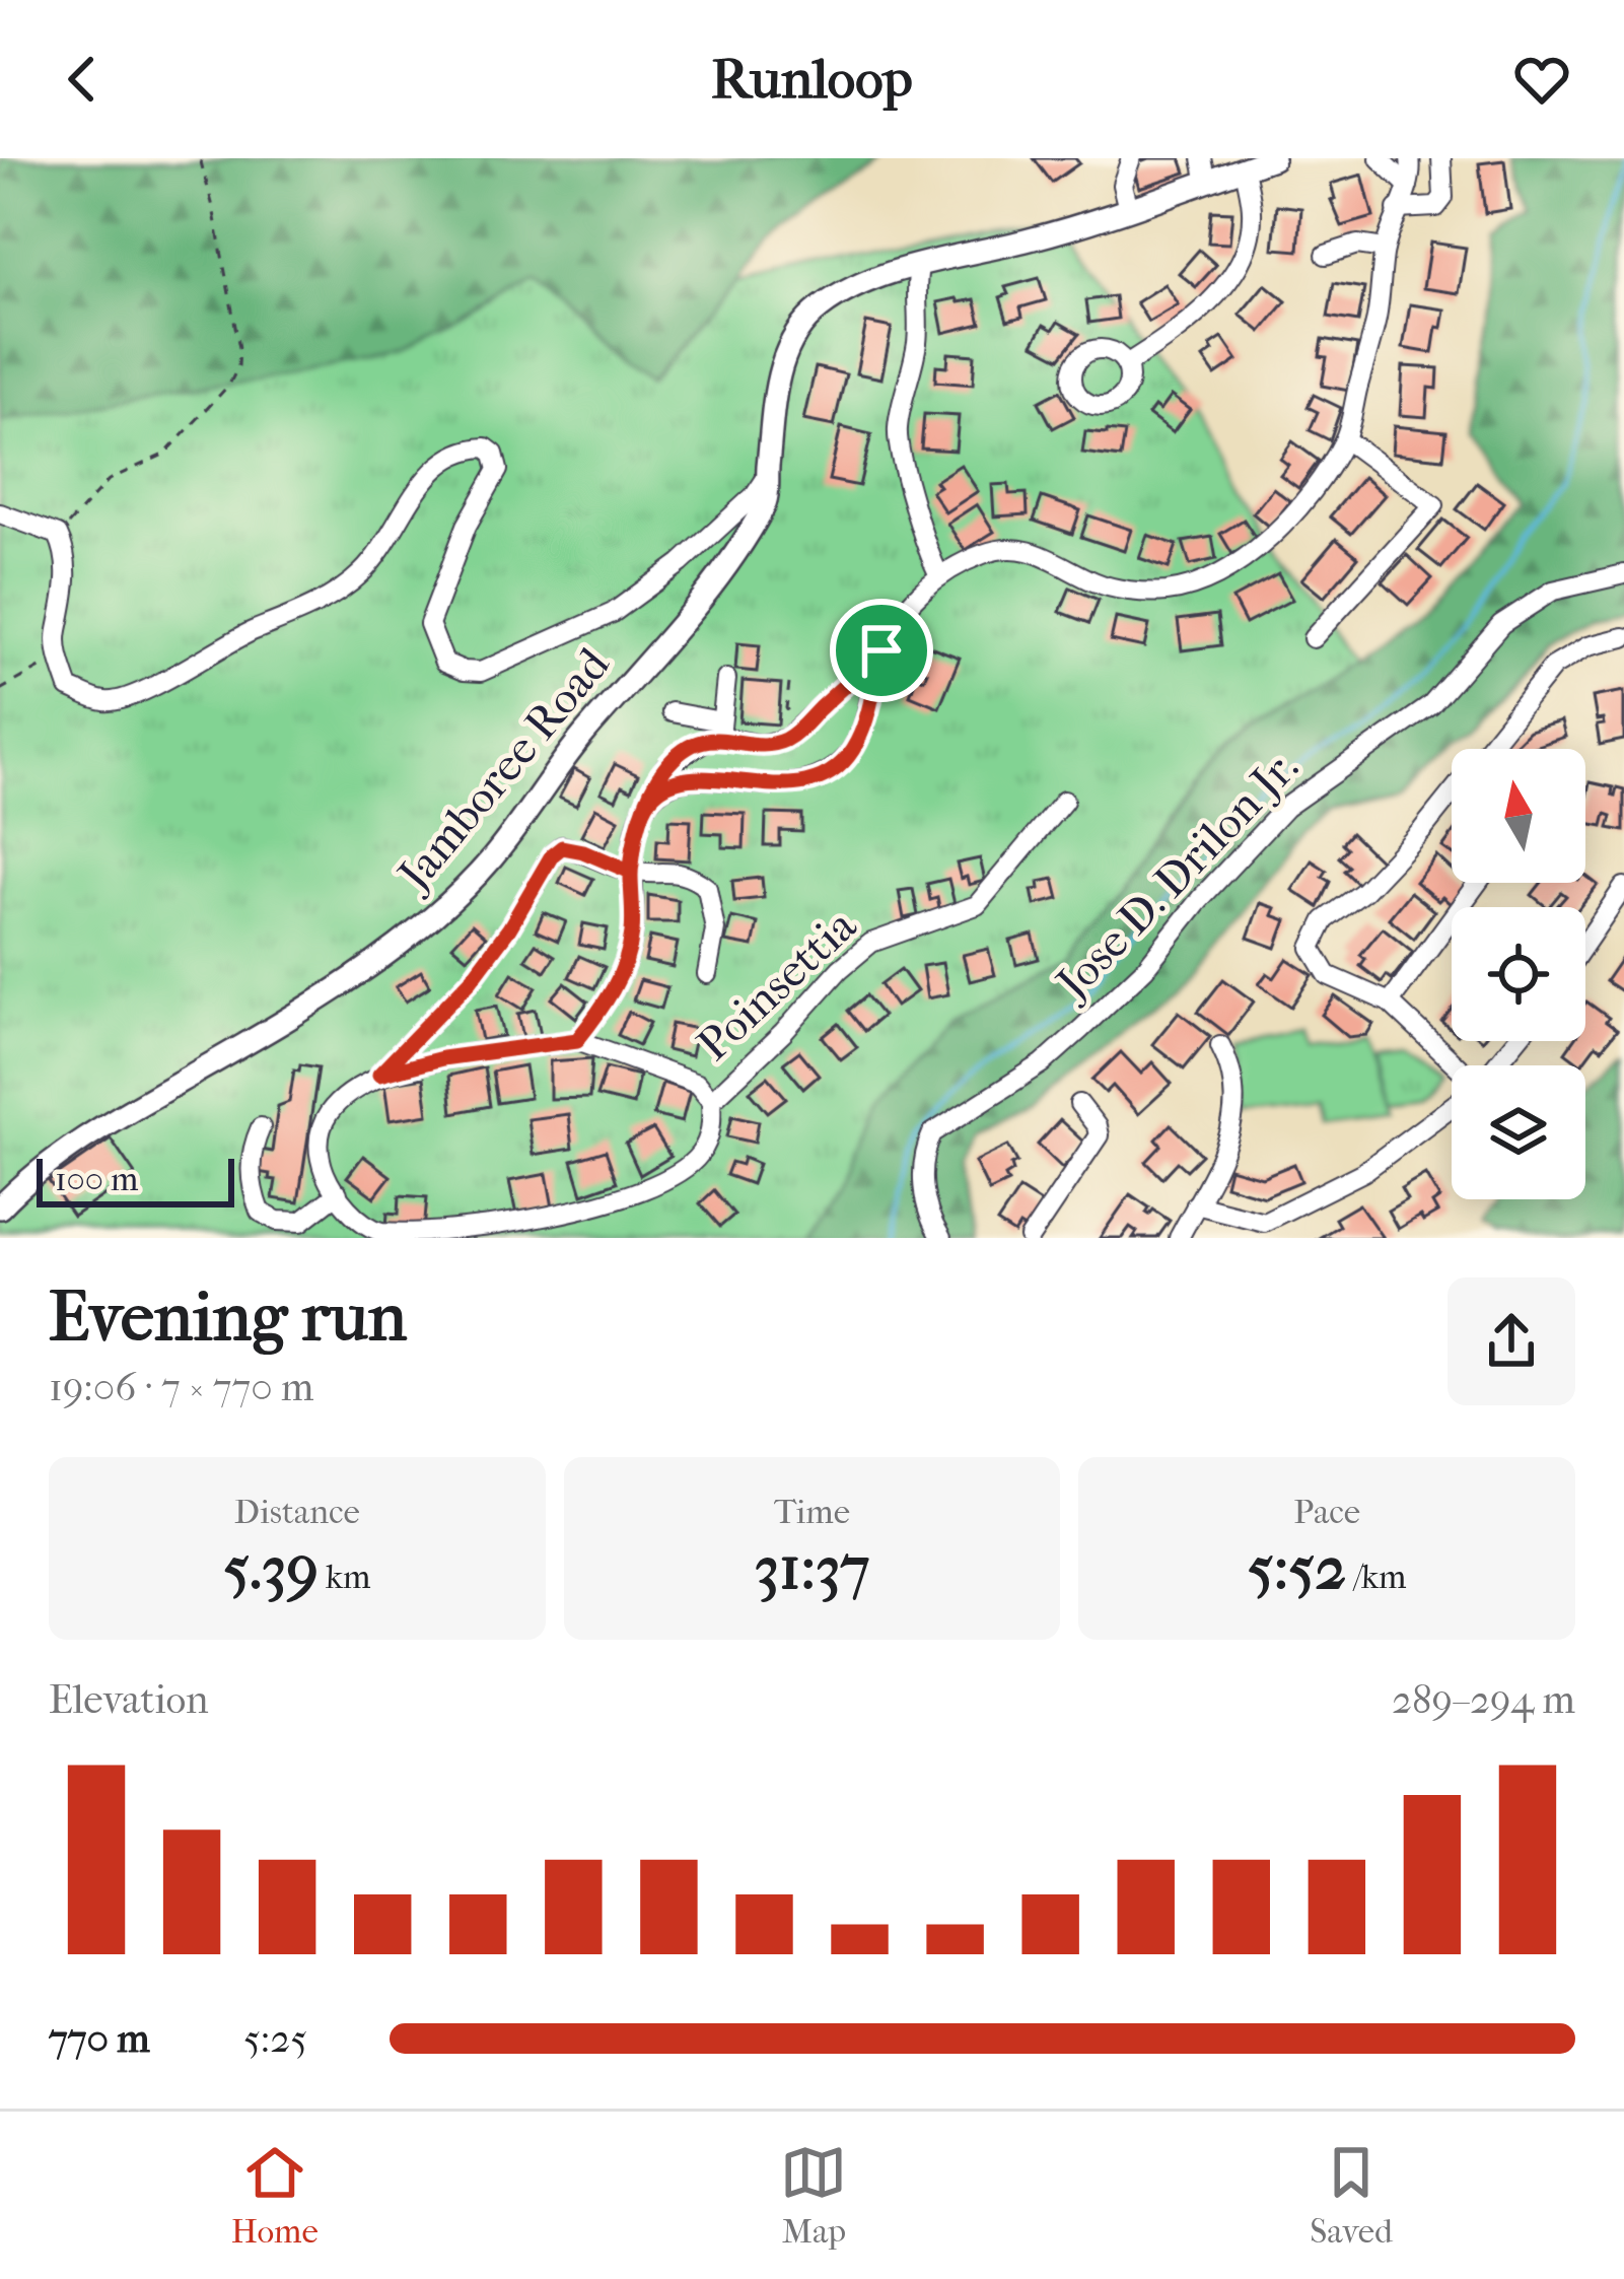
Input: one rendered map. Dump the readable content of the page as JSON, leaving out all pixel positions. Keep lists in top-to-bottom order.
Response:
{
  "streets": {
    "main road": ["Jamboree Road"],
    "street": ["Jose D. Drilon Jr.", "Poinsettia"]
  },
  "scale_bar": "100 m",
  "north": "top",
  "page": {
    "header": "Runloop",
    "scale": "100 m",
    "heading": ["Evening run", "19:06 · 7 × 770 m"],
    "stats": [
      ["Distance", "5.39 km"],
      ["Time", "31:37"],
      ["Pace", "5:52 /km"]
    ],
    "chart": ["Elevation", "289–294 m"],
    "list": [
      {
        "name": "770 m",
        "note": "5:25"
      }
    ],
    "tabs": ["Home", "Map", "Saved"]
  }
}
